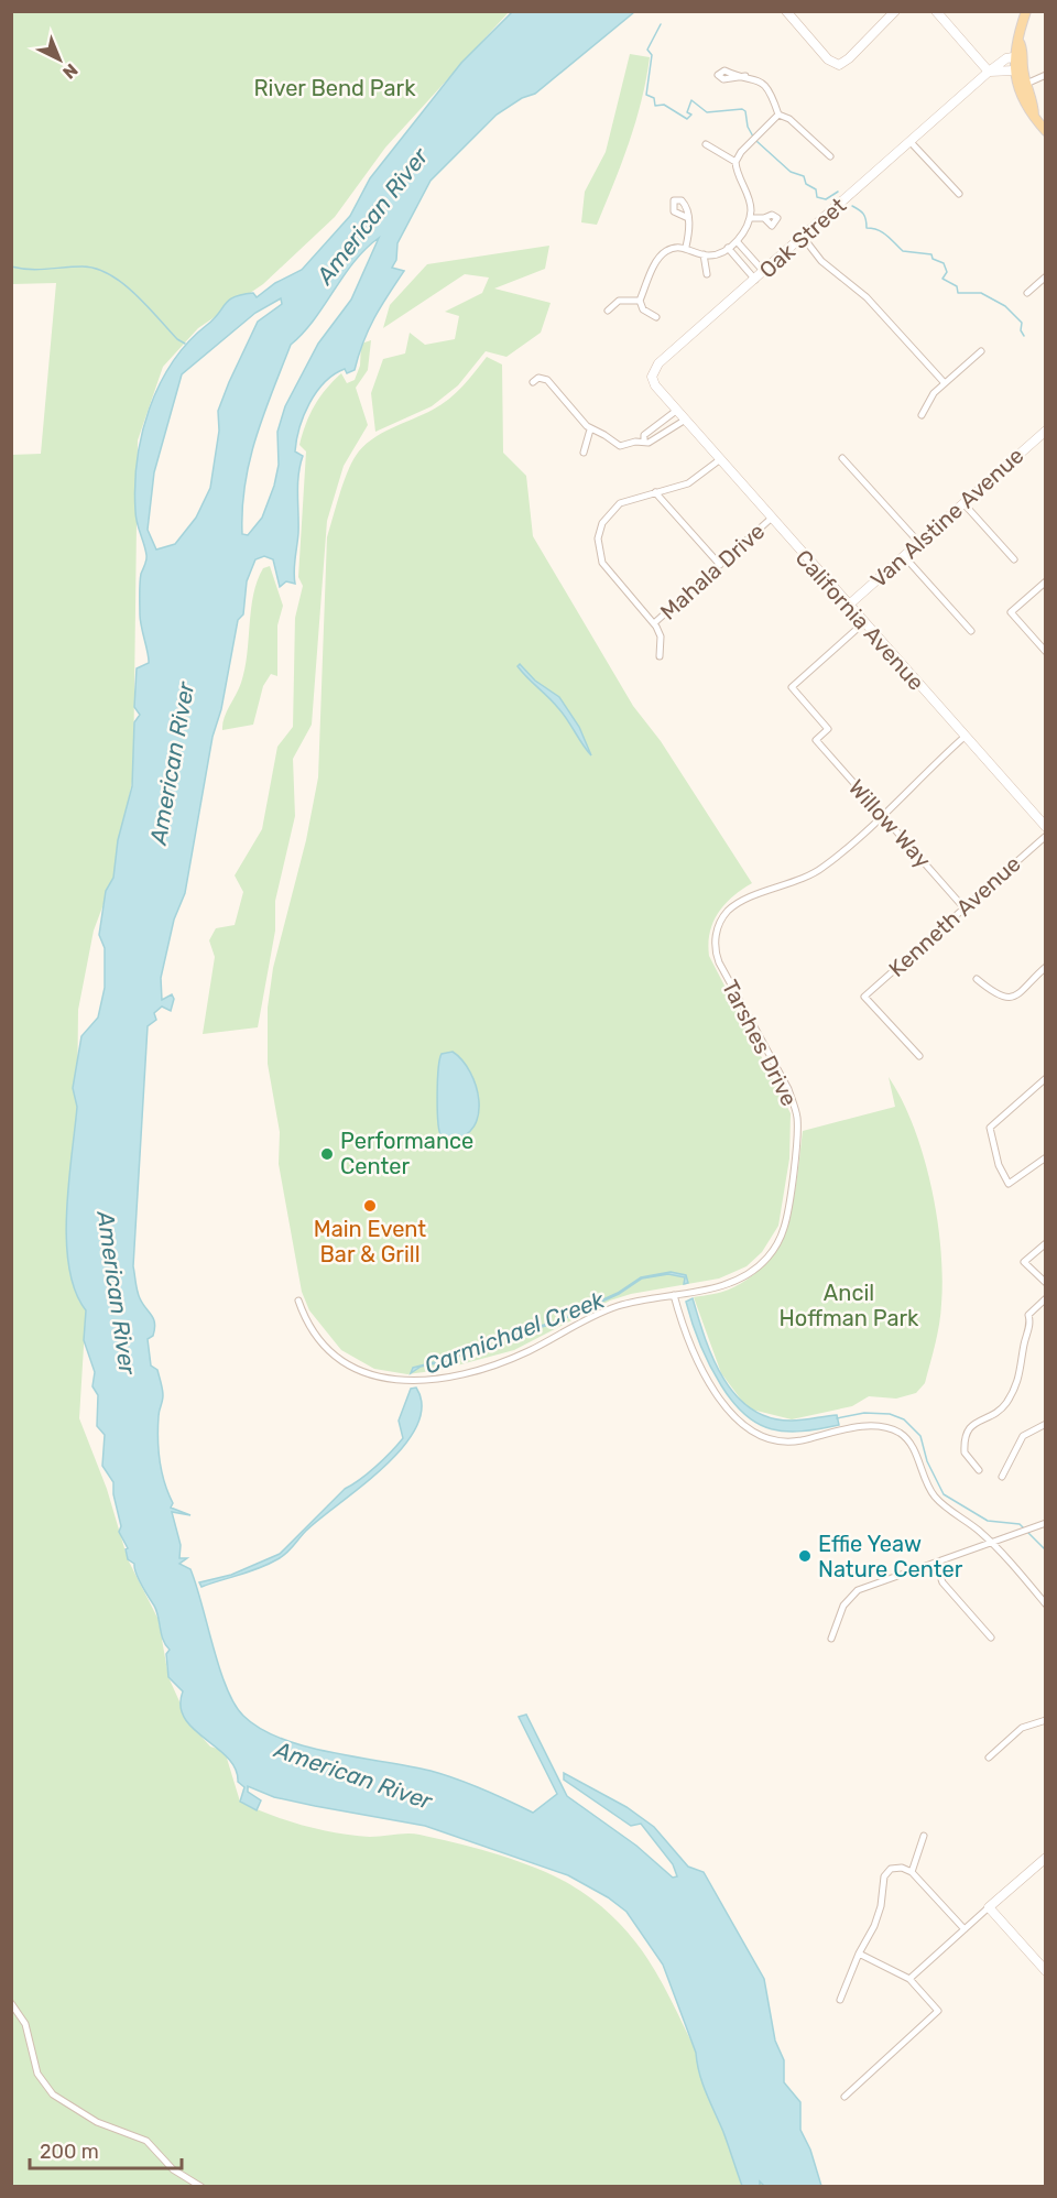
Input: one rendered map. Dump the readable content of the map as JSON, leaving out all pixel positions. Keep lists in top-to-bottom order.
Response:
{
  "streets": {
    "street": [
      "Oak Street",
      "Van Alstine Avenue",
      "Mahala Drive",
      "California Avenue",
      "Willow Way",
      "Kenneth Avenue",
      "Tarshes Drive"
    ]
  },
  "crossings": [
    ["Oak Street", "California Avenue"],
    ["Van Alstine Avenue", "California Avenue"],
    ["Mahala Drive", "California Avenue"],
    ["California Avenue", "Willow Way"],
    ["California Avenue", "Tarshes Drive"],
    ["Willow Way", "Kenneth Avenue"],
    ["Willow Way", "Tarshes Drive"]
  ],
  "water": ["American River", "Carmichael Creek"],
  "parks": ["River Bend Park", "Ancil Hoffman Park"],
  "places": ["Performance Center", "Main Event Bar & Grill", "Effie Yeaw Nature Center"],
  "scale_bar": "200 m",
  "north": "bottom right"
}
